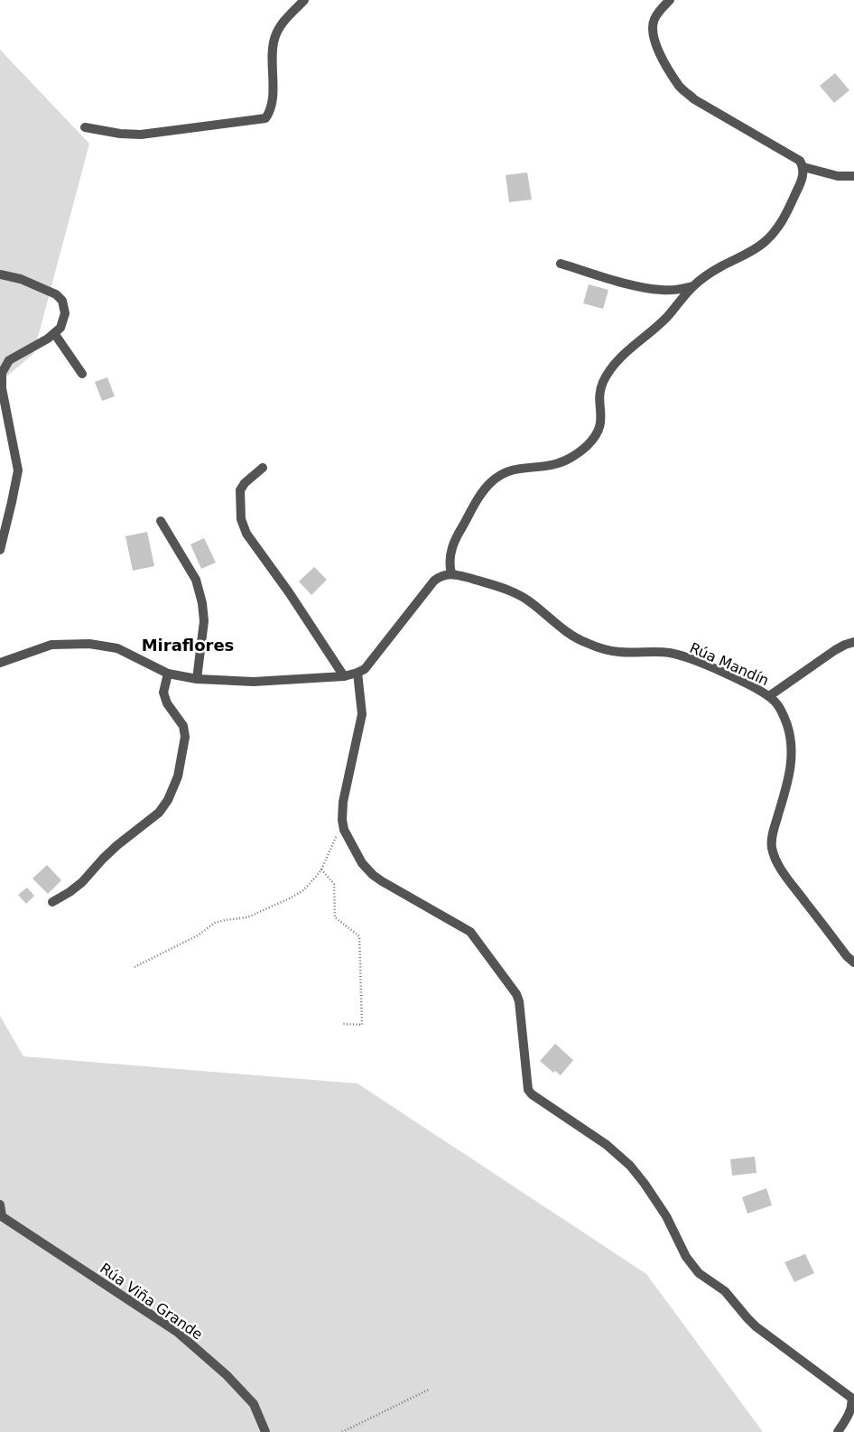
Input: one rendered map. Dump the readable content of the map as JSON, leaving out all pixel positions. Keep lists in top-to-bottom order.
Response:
{
  "streets": {
    "street": ["Rúa Mandín", "Rúa Viña Grande"]
  },
  "districts": ["Miraflores"]
}
